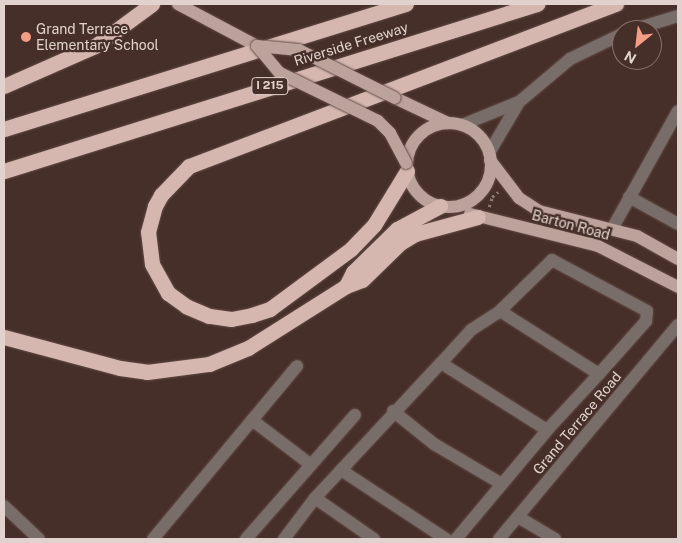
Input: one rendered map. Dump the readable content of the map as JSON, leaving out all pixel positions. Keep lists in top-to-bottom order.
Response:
{
  "streets": {
    "highway": ["Riverside Freeway", "I 215"],
    "main road": ["Barton Road"],
    "street": ["Grand Terrace Road"]
  },
  "places": ["Grand Terrace Elementary School"],
  "north": "bottom left"
}
